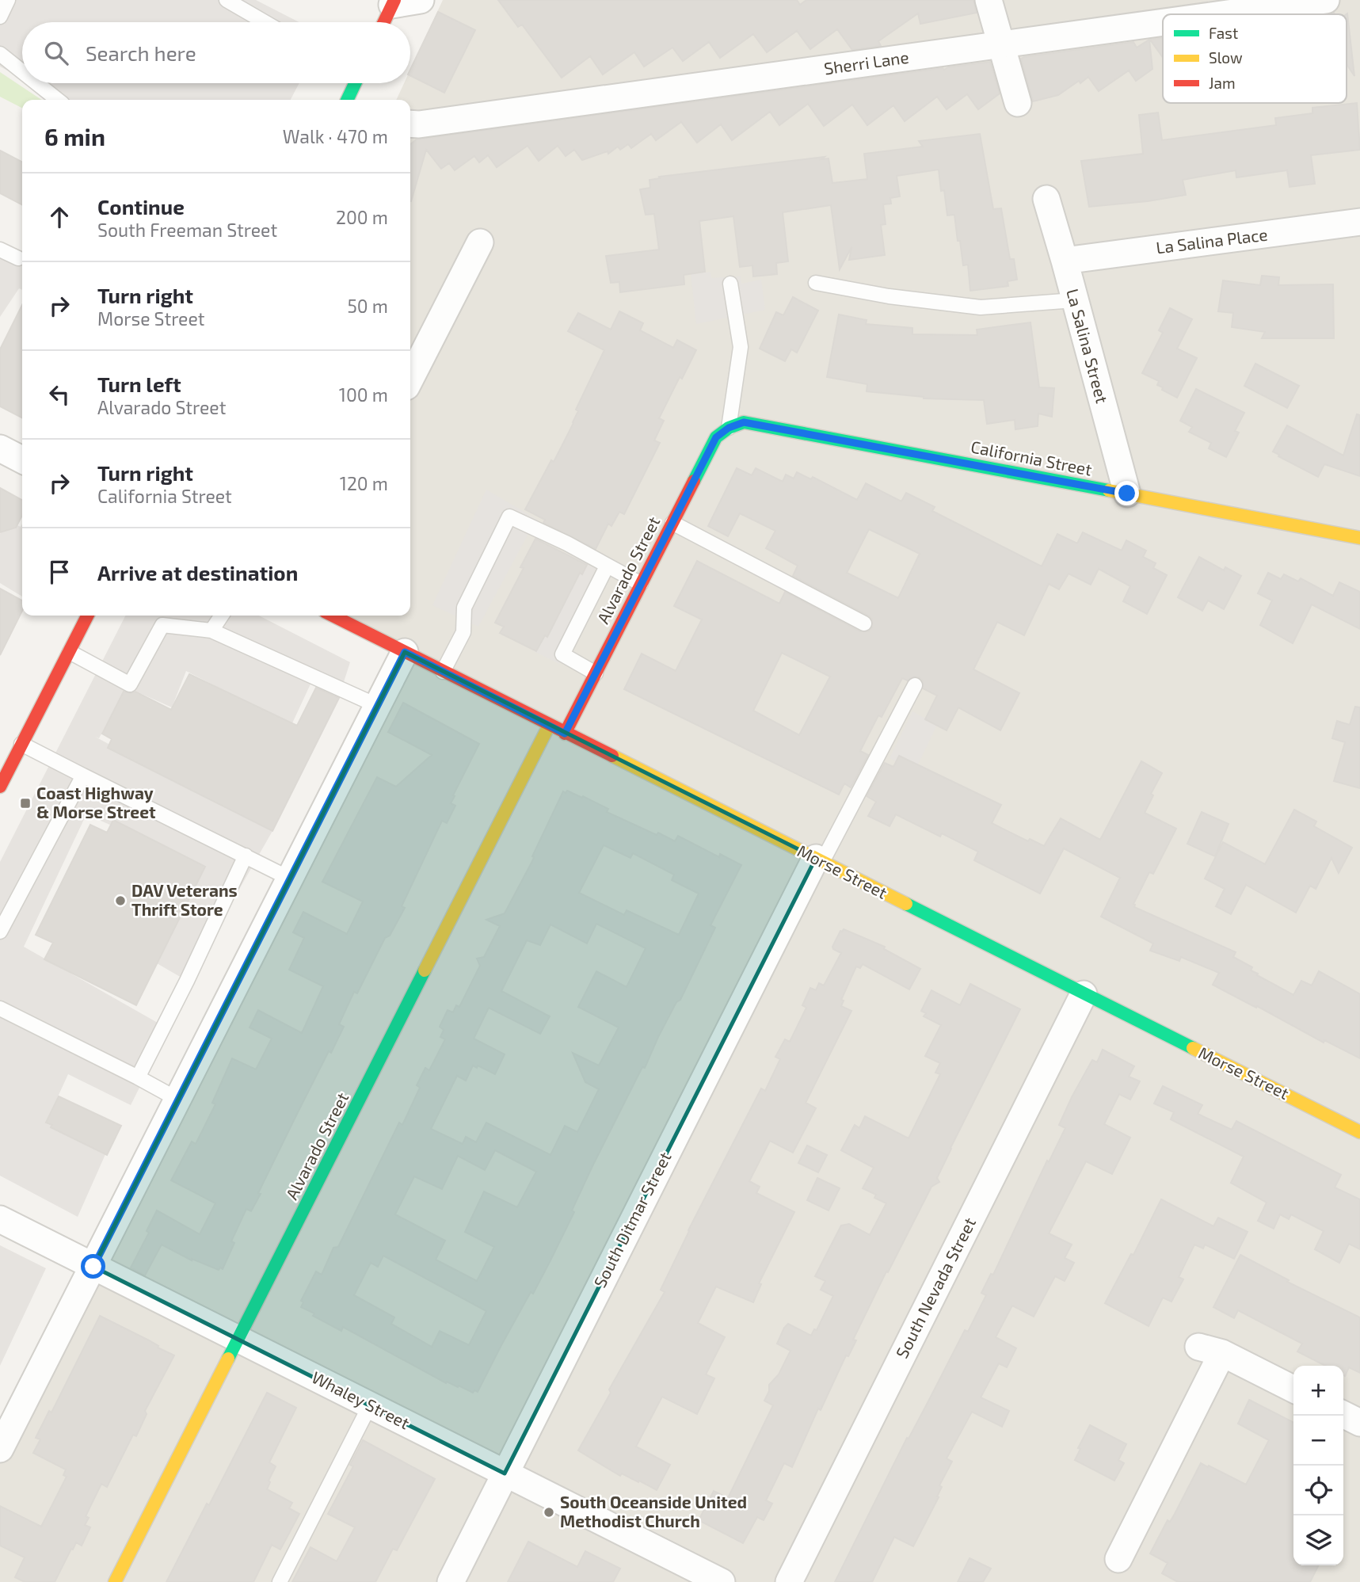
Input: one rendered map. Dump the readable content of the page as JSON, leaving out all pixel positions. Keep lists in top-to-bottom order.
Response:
{
  "streets": {
    "street": [
      "Sherri Lane",
      "La Salina Place",
      "La Salina Street",
      "California Street",
      "Alvarado Street",
      "Morse Street",
      "South Ditmar Street",
      "South Nevada Street",
      "Whaley Street"
    ]
  },
  "crossings": [
    ["La Salina Place", "La Salina Street"],
    ["La Salina Street", "California Street"],
    ["California Street", "Alvarado Street"],
    ["Alvarado Street", "Morse Street"],
    ["Alvarado Street", "Whaley Street"],
    ["Morse Street", "South Ditmar Street"],
    ["Morse Street", "South Nevada Street"],
    ["South Ditmar Street", "Whaley Street"]
  ],
  "places": {
    "transit": ["Coast Highway & Morse Street"],
    "other": ["DAV Veterans Thrift Store", "South Oceanside United Methodist Church"]
  },
  "legend": ["Fast", "Slow", "Jam"],
  "page": {
    "search": "Search here",
    "heading": ["6 min", "Walk · 470 m"],
    "list": [
      ["Continue", "South Freeman Street", "200 m"],
      ["Turn right", "Morse Street", "50 m"],
      ["Turn left", "Alvarado Street", "100 m"],
      ["Turn right", "California Street", "120 m"],
      "Arrive at destination"
    ],
    "map_buttons": ["+", "−"]
  }
}
